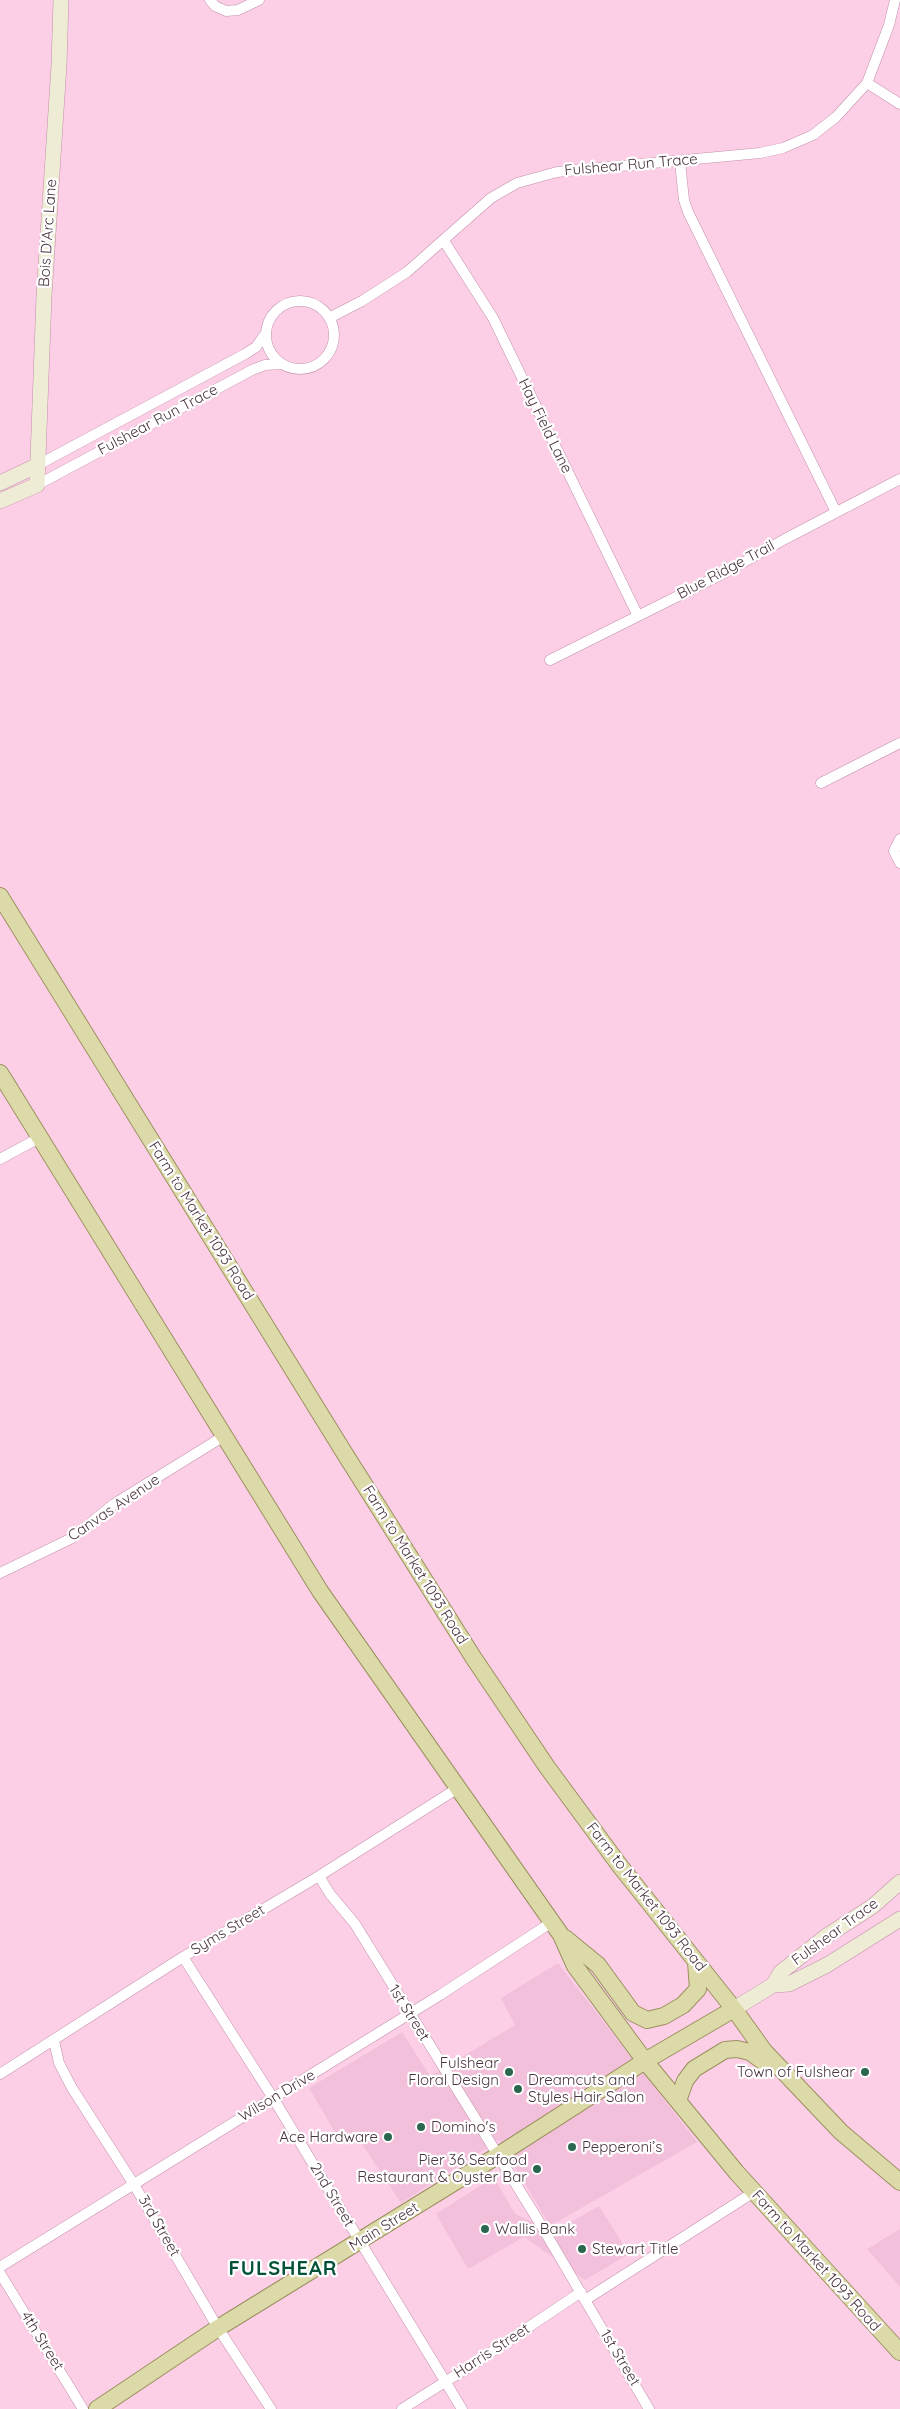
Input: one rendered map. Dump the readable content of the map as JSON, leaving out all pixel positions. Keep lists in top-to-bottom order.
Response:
{
  "streets": {
    "main road": ["Farm to Market 1093 Road", "Fulshear Trace", "Main Street"],
    "street": [
      "Fulshear Run Trace",
      "Bois D'Arc Lane",
      "Hay Field Lane",
      "Blue Ridge Trail",
      "Canvas Avenue",
      "Syms Street",
      "1st Street",
      "Wilson Drive",
      "2nd Street",
      "3rd Street",
      "4th Street",
      "Harris Street"
    ]
  },
  "crossings": [
    ["Fulshear Run Trace", "Bois D'Arc Lane"],
    ["Fulshear Run Trace", "Hay Field Lane"],
    ["Hay Field Lane", "Blue Ridge Trail"],
    ["Farm to Market 1093 Road", "Canvas Avenue"],
    ["Farm to Market 1093 Road", "Syms Street"],
    ["Farm to Market 1093 Road", "Fulshear Trace"],
    ["Farm to Market 1093 Road", "Wilson Drive"],
    ["Farm to Market 1093 Road", "Main Street"],
    ["Farm to Market 1093 Road", "Harris Street"],
    ["Syms Street", "1st Street"],
    ["Syms Street", "2nd Street"],
    ["Syms Street", "3rd Street"],
    ["Fulshear Trace", "Main Street"],
    ["1st Street", "Wilson Drive"],
    ["1st Street", "Main Street"],
    ["1st Street", "Harris Street"],
    ["Wilson Drive", "2nd Street"],
    ["Wilson Drive", "3rd Street"],
    ["2nd Street", "Main Street"],
    ["2nd Street", "Harris Street"],
    ["3rd Street", "Main Street"]
  ],
  "districts": ["FULSHEAR"],
  "places": [
    "Fulshear Floral Design",
    "Town of Fulshear",
    "Dreamcuts and Styles Hair Salon",
    "Domino's",
    "Ace Hardware",
    "Pepperoni’s",
    "Pier 36 Seafood Restaurant & Oyster Bar",
    "Wallis Bank",
    "Stewart Title"
  ]
}
